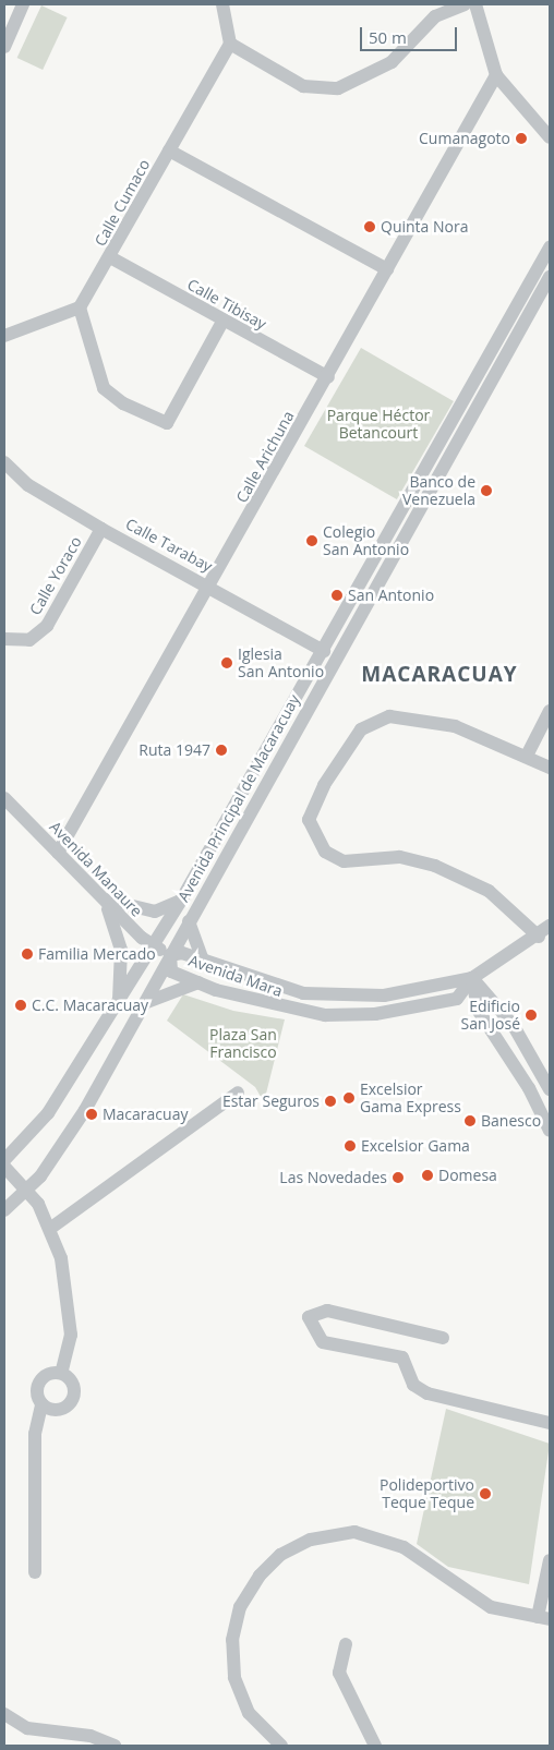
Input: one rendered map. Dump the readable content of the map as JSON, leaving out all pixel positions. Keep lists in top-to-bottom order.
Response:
{
  "streets": {
    "street": [
      "Calle Cumaco",
      "Calle Tibisay",
      "Calle Arichuna",
      "Calle Tarabay",
      "Calle Yoraco",
      "Avenida Principal de Macaracuay",
      "Avenida Manaure",
      "Avenida Mara"
    ]
  },
  "crossings": [
    ["Calle Cumaco", "Calle Tibisay"],
    ["Calle Tibisay", "Calle Arichuna"],
    ["Calle Arichuna", "Calle Tarabay"],
    ["Calle Arichuna", "Avenida Manaure"],
    ["Calle Tarabay", "Calle Yoraco"],
    ["Calle Tarabay", "Avenida Principal de Macaracuay"],
    ["Avenida Principal de Macaracuay", "Avenida Manaure"],
    ["Avenida Principal de Macaracuay", "Avenida Mara"],
    ["Avenida Manaure", "Avenida Mara"]
  ],
  "districts": ["MACARACUAY"],
  "parks": ["Parque Héctor Betancourt", "Plaza San Francisco"],
  "places": [
    "Cumanagoto",
    "Quinta Nora",
    "Banco de Venezuela",
    "Colegio San Antonio",
    "San Antonio",
    "Iglesia San Antonio",
    "Ruta 1947",
    "Familia Mercado",
    "C.C. Macaracuay",
    "Edificio San José",
    "Excelsior Gama Express",
    "Estar Seguros",
    "Macaracuay",
    "Banesco",
    "Excelsior Gama",
    "Domesa",
    "Las Novedades",
    "Polideportivo Teque Teque"
  ],
  "scale_bar": "50 m"
}
